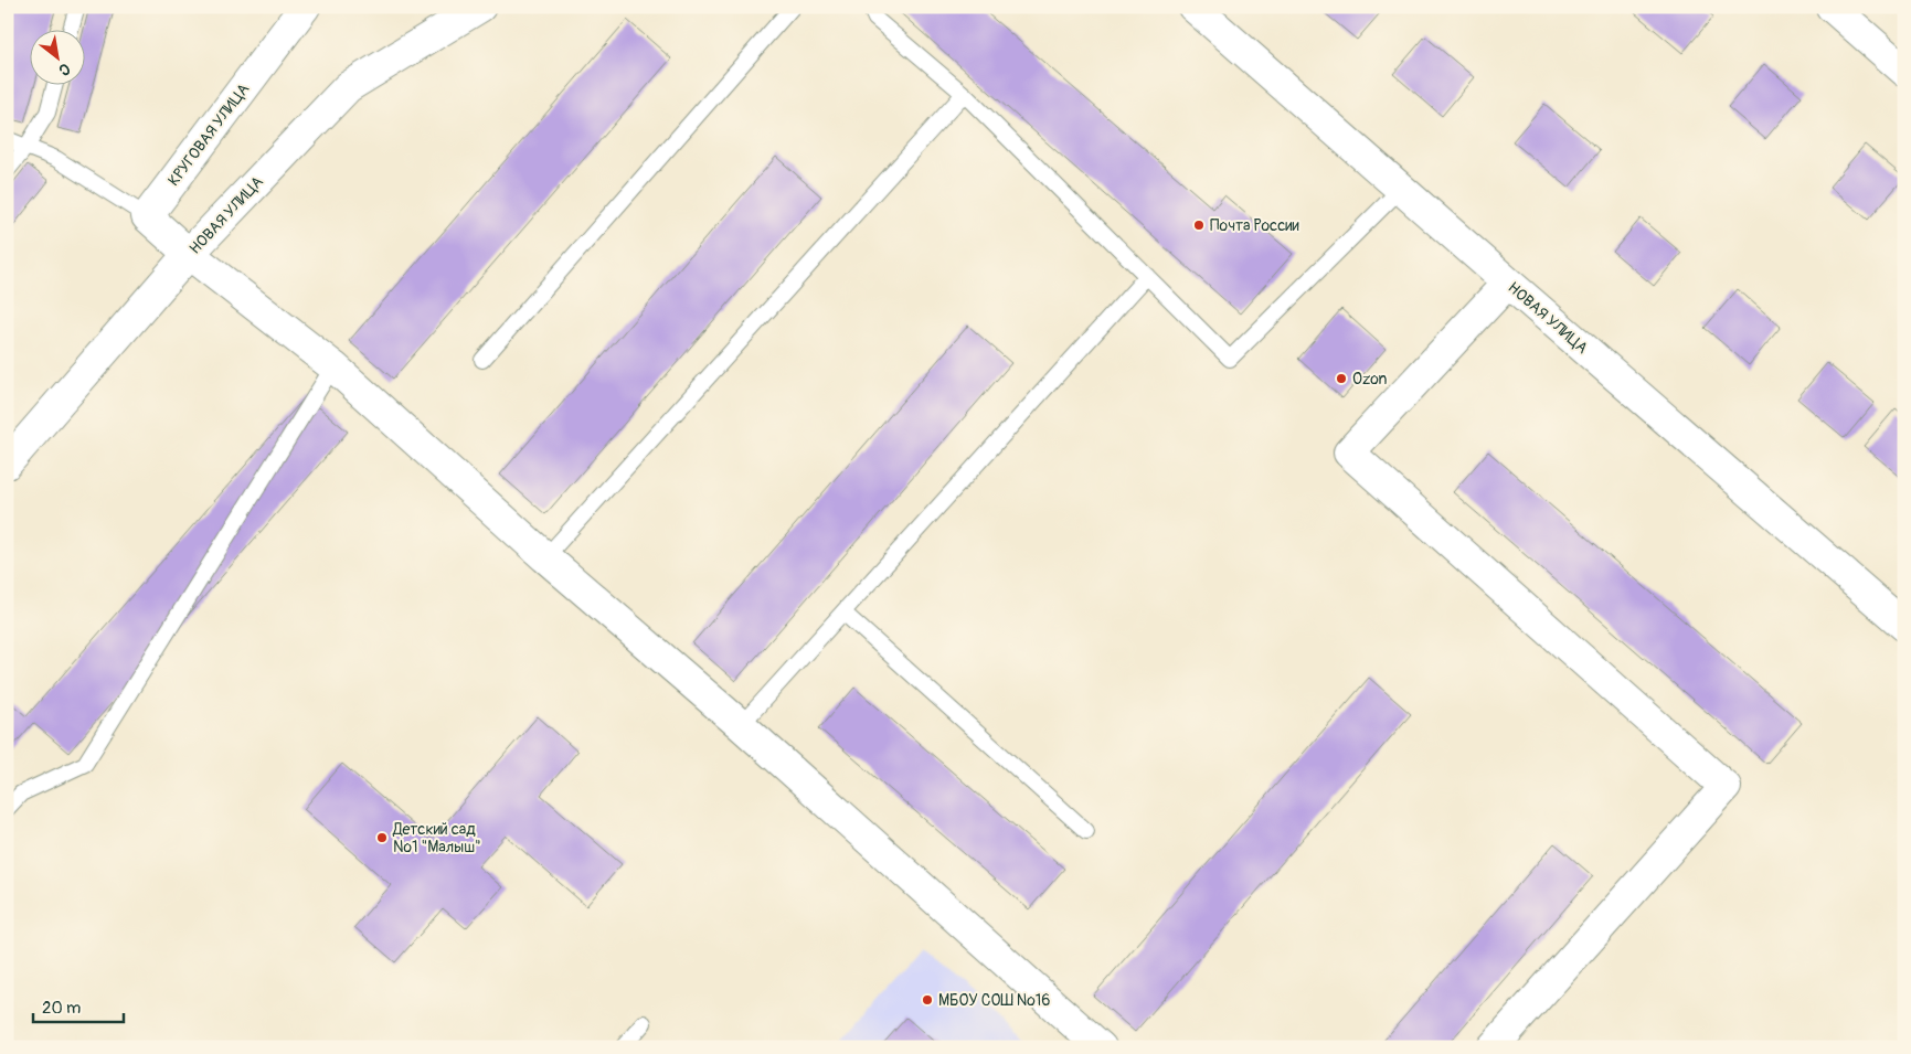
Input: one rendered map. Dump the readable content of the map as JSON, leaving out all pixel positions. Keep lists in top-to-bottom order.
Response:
{
  "streets": {
    "street": ["КРУГОВАЯ УЛИЦА", "НОВАЯ УЛИЦА"]
  },
  "places": [
    "Почта России",
    "Ozon",
    "Детский сад №1 \"Малыш\"",
    "МБОУ СОШ №16"
  ],
  "scale_bar": "20 m",
  "north": "bottom right"
}
